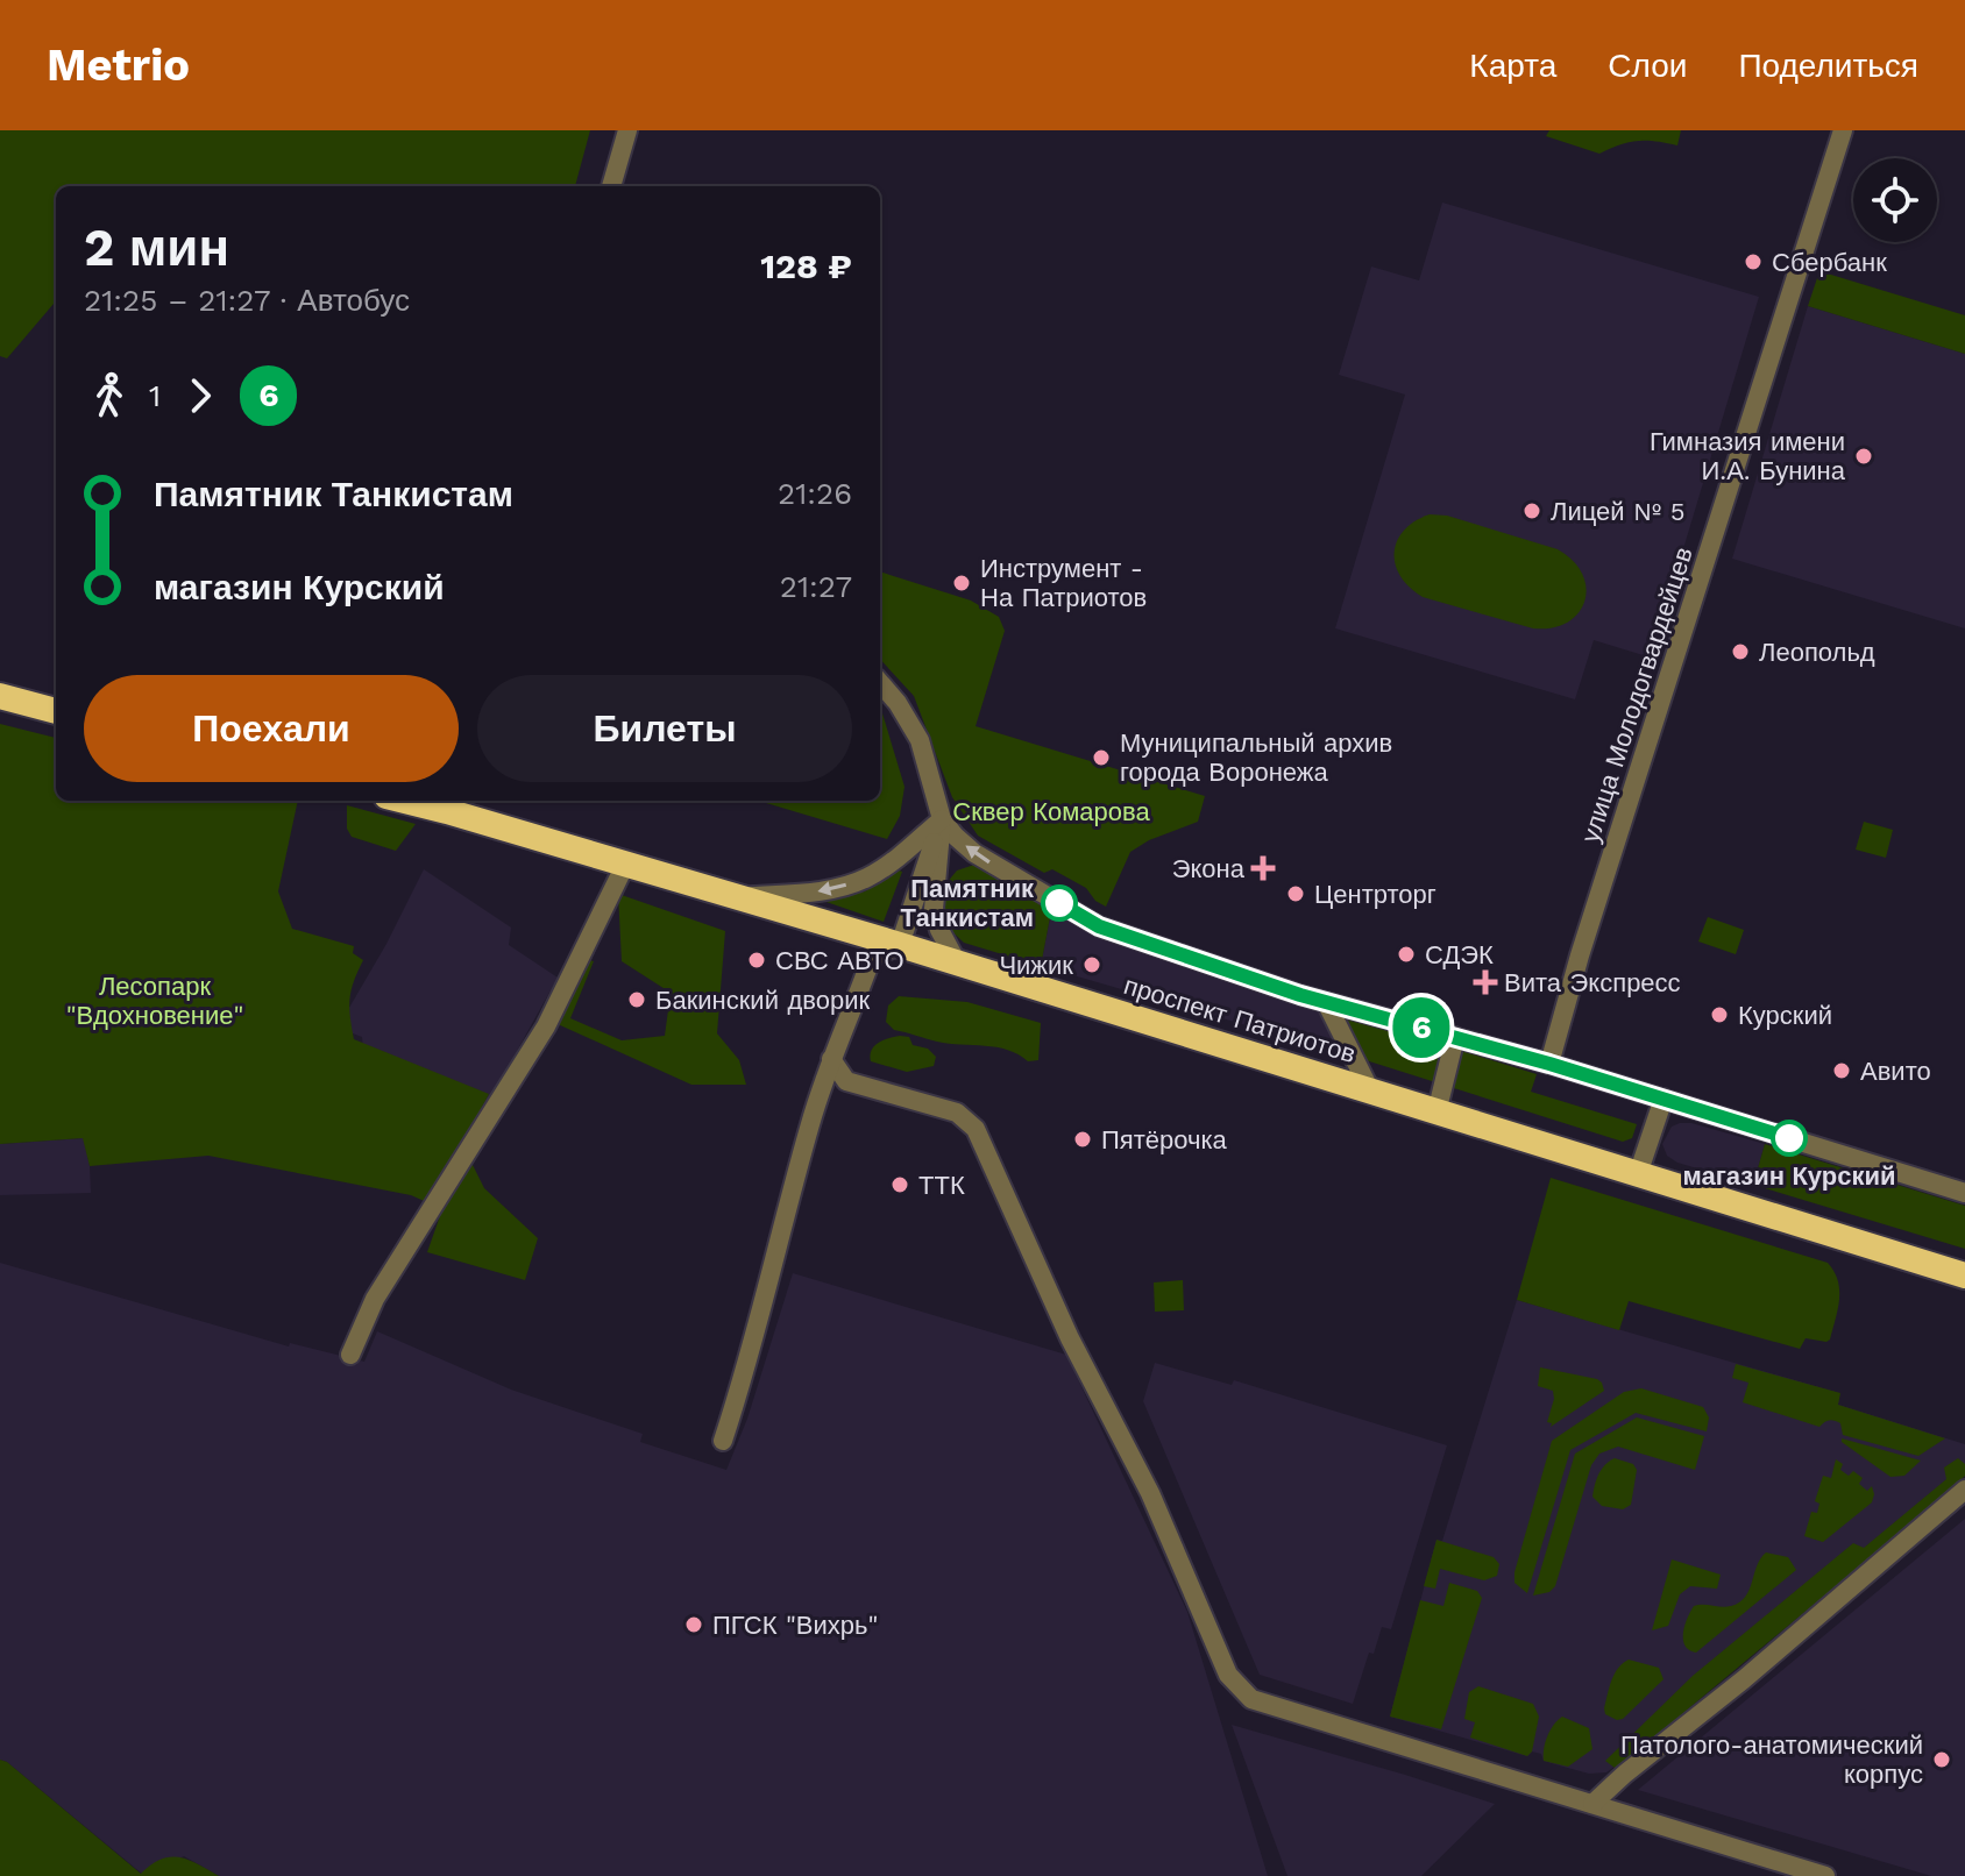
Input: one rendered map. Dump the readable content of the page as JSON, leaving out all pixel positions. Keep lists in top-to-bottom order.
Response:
{
  "streets": {
    "highway": ["проспект Патриотов"],
    "street": ["улица Молодогвардейцев"]
  },
  "crossings": [
    ["улица Молодогвардейцев", "проспект Патриотов"]
  ],
  "parks": ["Сквер Комарова", "Лесопарк \"Вдохновение\""],
  "places": {
    "other": [
      "Сбербанк",
      "Гимназия имени И.А. Бунина",
      "Лицей № 5",
      "Инструмент - На Патриотов",
      "Леопольд",
      "Муниципальный архив города Воронежа",
      "Центрторг",
      "Памятник Танкистам",
      "СДЭК",
      "СВС АВТО",
      "Чижик",
      "Бакинский дворик",
      "Курский",
      "Авито",
      "магазин Курский",
      "Пятёрочка",
      "ТТК",
      "ПГСК \"Вихрь\"",
      "Патолого-анатомический корпус"
    ],
    "health": ["Экона", "Вита Экспресс"]
  },
  "lines": ["bus line 6"],
  "page": {
    "header": "Metrio",
    "nav": ["Карта", "Слои", "Поделиться"],
    "on_map": "6",
    "heading": ["2 мин", "21:25 – 21:27 · Автобус", "128 ₽"],
    "legs": ["1", "6"],
    "list": [
      {
        "name": "Памятник Танкистам",
        "value": "21:26"
      },
      {
        "name": "магазин Курский",
        "value": "21:27"
      }
    ],
    "buttons": ["Поехали", "Билеты"]
  }
}
